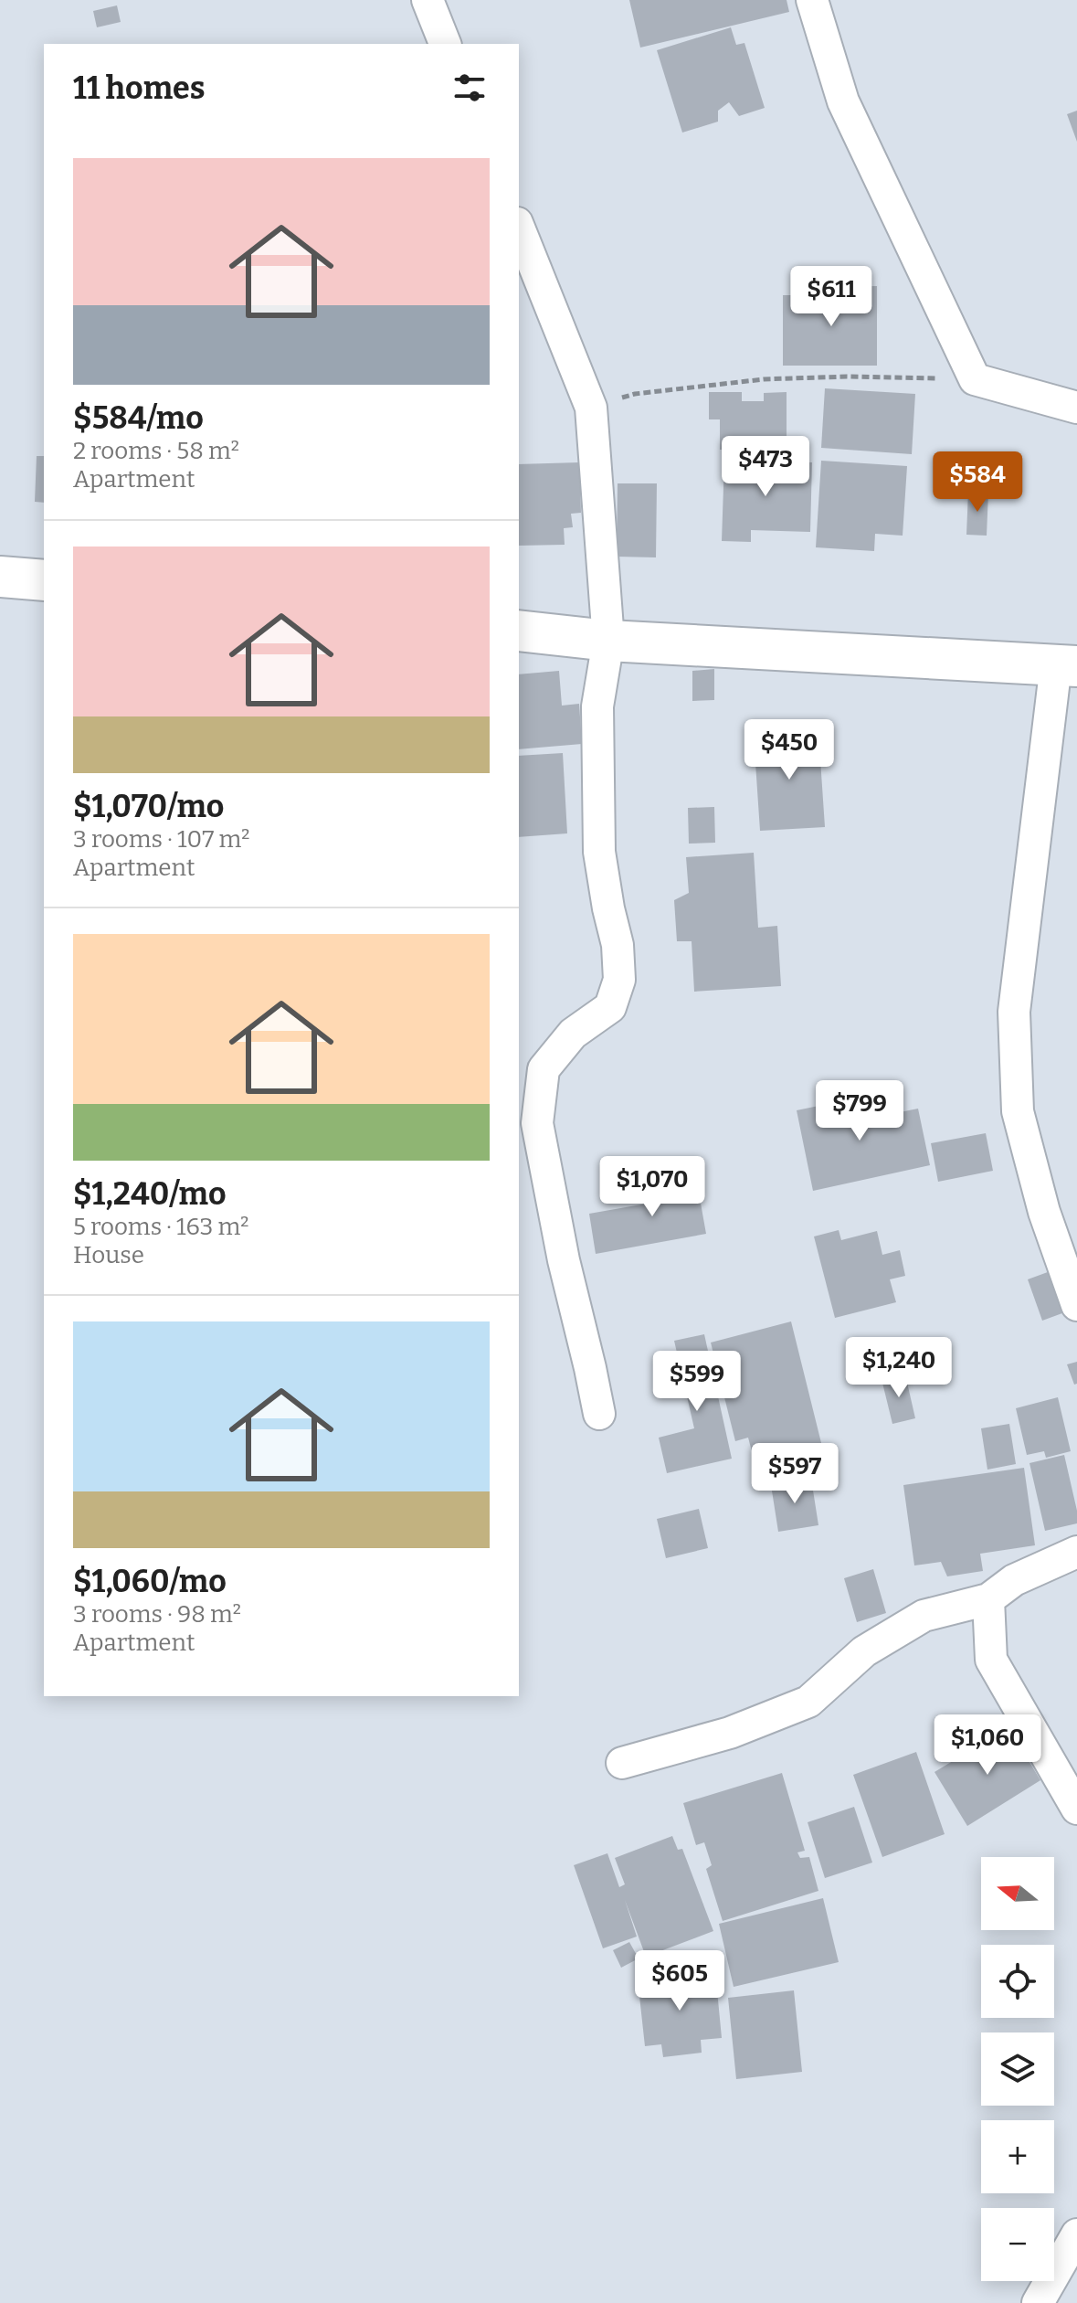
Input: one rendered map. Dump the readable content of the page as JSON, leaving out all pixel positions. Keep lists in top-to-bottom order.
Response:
{
  "north": "left",
  "page": {
    "heading": "11 homes",
    "list": [
      {
        "name": "$584/mo",
        "note": "2 rooms · 58 m² · Apartment"
      },
      {
        "name": "$1,070/mo",
        "note": "3 rooms · 107 m² · Apartment"
      },
      {
        "name": "$1,240/mo",
        "note": "5 rooms · 163 m² · House"
      },
      {
        "name": "$1,060/mo",
        "note": "3 rooms · 98 m² · Apartment"
      }
    ],
    "price": [
      "$611",
      "$473",
      "$584",
      "$450",
      "$799",
      "$1,070",
      "$1,240",
      "$599",
      "$597",
      "$1,060",
      "$605"
    ],
    "map_buttons": ["+", "−"]
  }
}
